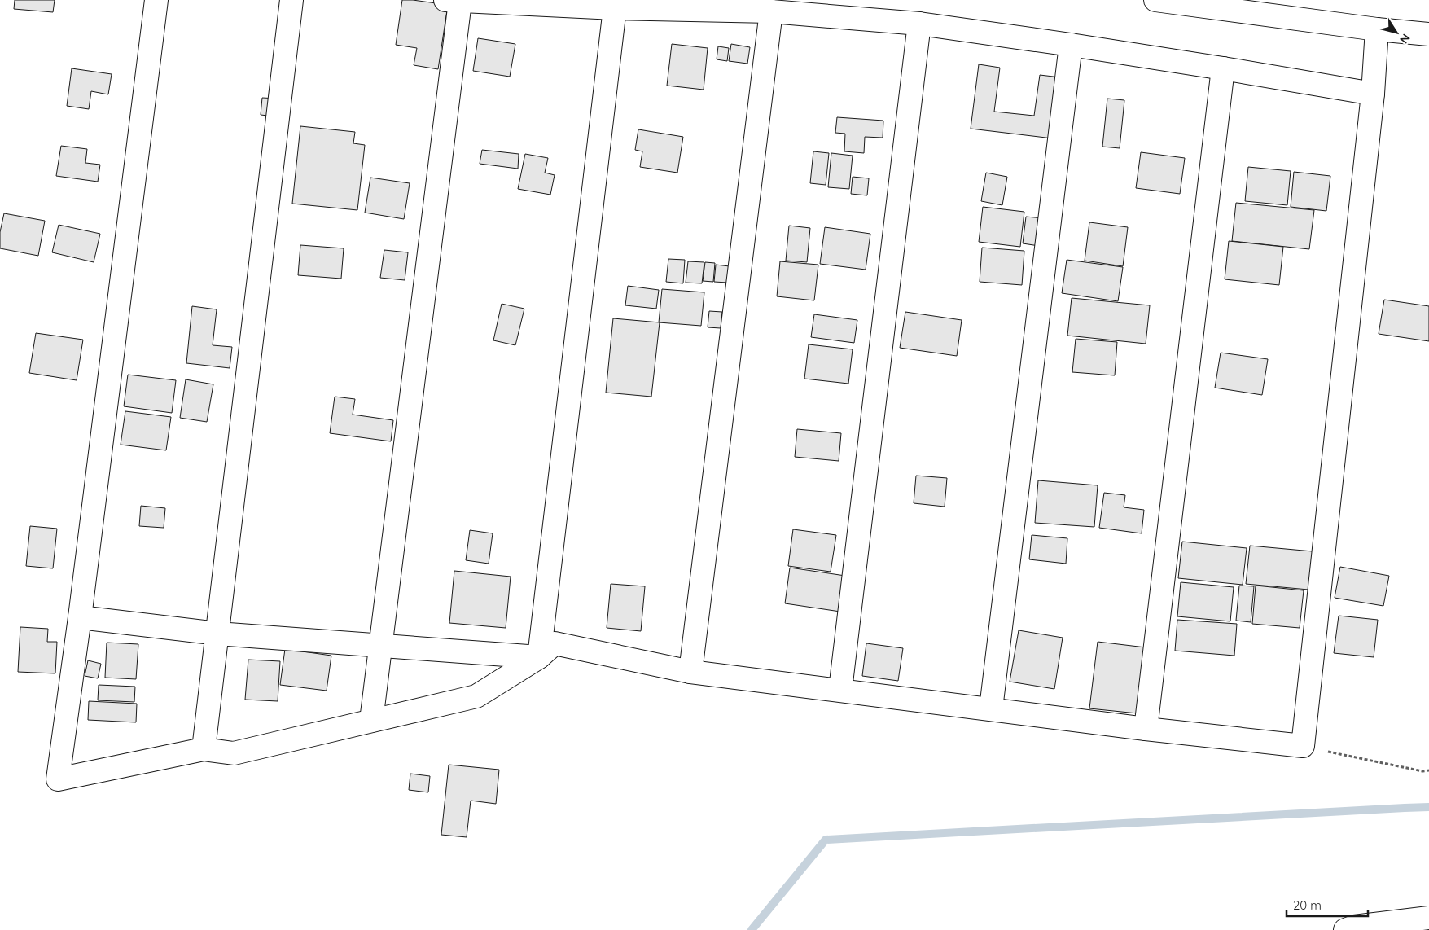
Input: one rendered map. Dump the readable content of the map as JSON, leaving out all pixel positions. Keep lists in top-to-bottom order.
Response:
{
  "scale_bar": "20 m",
  "north": "bottom right"
}
